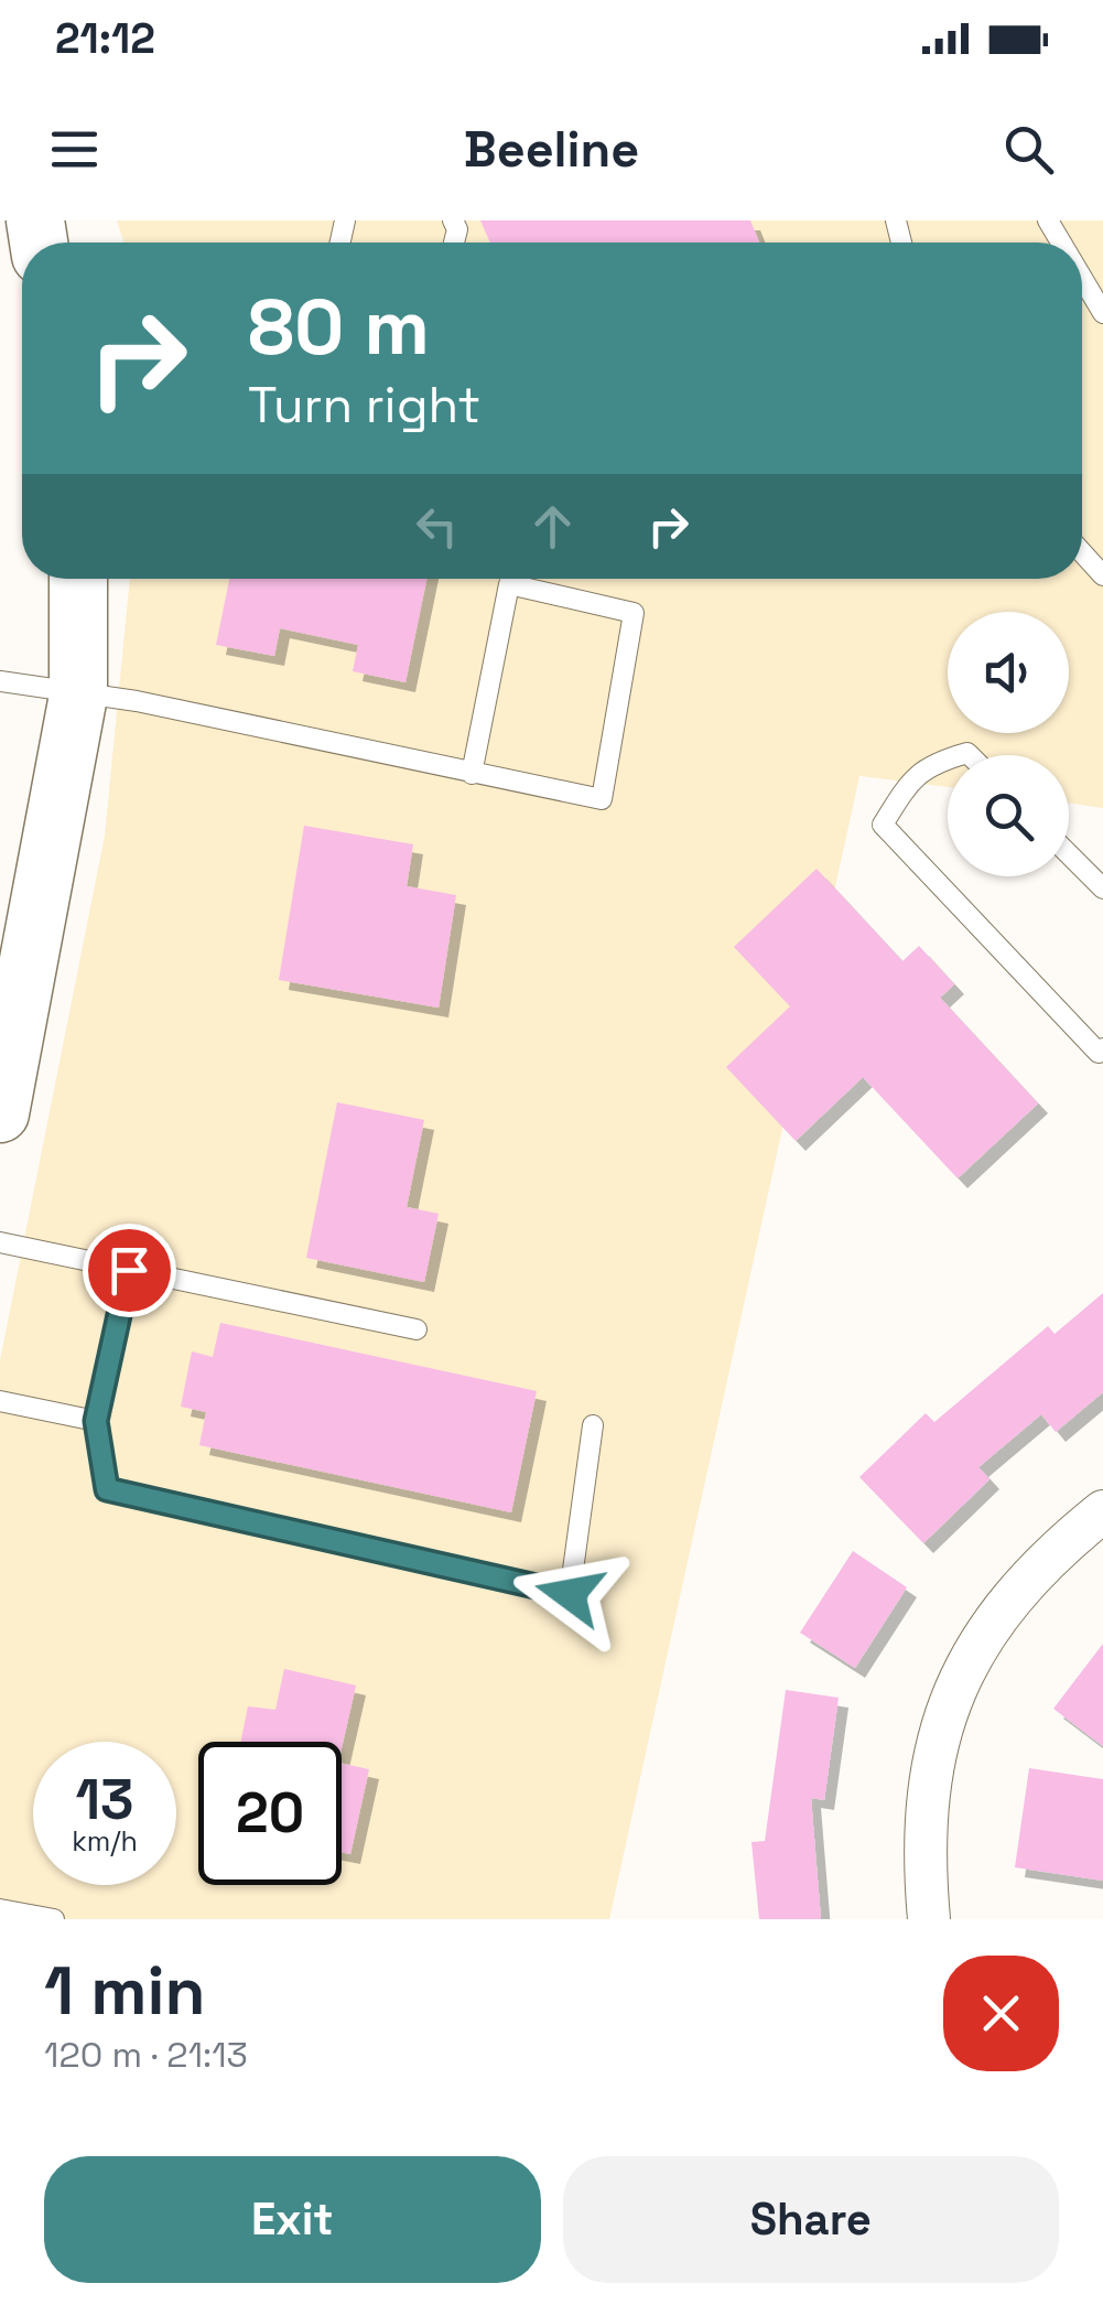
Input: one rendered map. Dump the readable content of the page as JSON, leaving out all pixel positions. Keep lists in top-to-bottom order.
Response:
{
  "page": {
    "status": "21:12",
    "header": "Beeline",
    "turn": ["80 m", "Turn right"],
    "speed": "13 km/h",
    "limit": "20",
    "heading": ["1 min", "120 m · 21:13"],
    "buttons": ["Exit", "Share"]
  }
}
